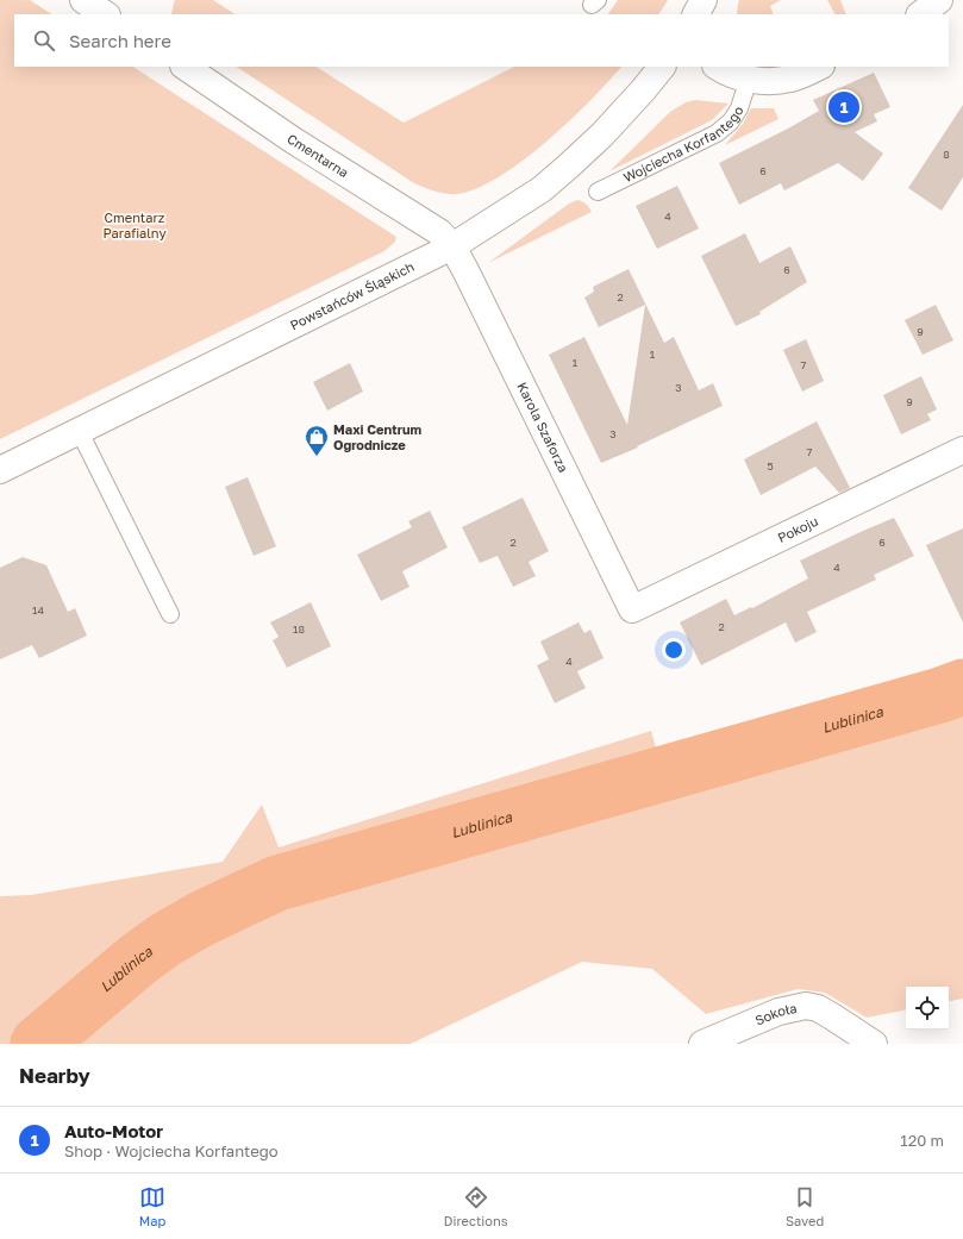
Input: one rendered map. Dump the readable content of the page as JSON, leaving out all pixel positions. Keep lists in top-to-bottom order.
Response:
{
  "streets": {
    "street": [
      "Cmentarna",
      "Powstańców Śląskich",
      "Karola Szaforza",
      "Pokoju",
      "Sokoła"
    ],
    "lane": ["Wojciecha Korfantego"]
  },
  "crossings": [
    ["Cmentarna", "Powstańców Śląskich"],
    ["Cmentarna", "Karola Szaforza"],
    ["Powstańców Śląskich", "Karola Szaforza"],
    ["Karola Szaforza", "Pokoju"]
  ],
  "water": ["Lublinica"],
  "parks": ["Cmentarz Parafialny"],
  "places": {
    "shop": ["Maxi Centrum Ogrodnicze"]
  },
  "house_numbers": [
    "8",
    "6",
    "4",
    "6",
    "2",
    "9",
    "1",
    "1",
    "7",
    "3",
    "9",
    "3",
    "7",
    "5",
    "2",
    "6",
    "4",
    "14",
    "2",
    "18",
    "4"
  ],
  "page": {
    "search": "Search here",
    "pins": "1",
    "heading": "Nearby",
    "list": [
      {
        "mark": "1",
        "name": "Auto-Motor",
        "note": "Shop · Wojciecha Korfantego",
        "value": "120 m"
      }
    ],
    "nav": ["Map", "Directions", "Saved"]
  }
}
